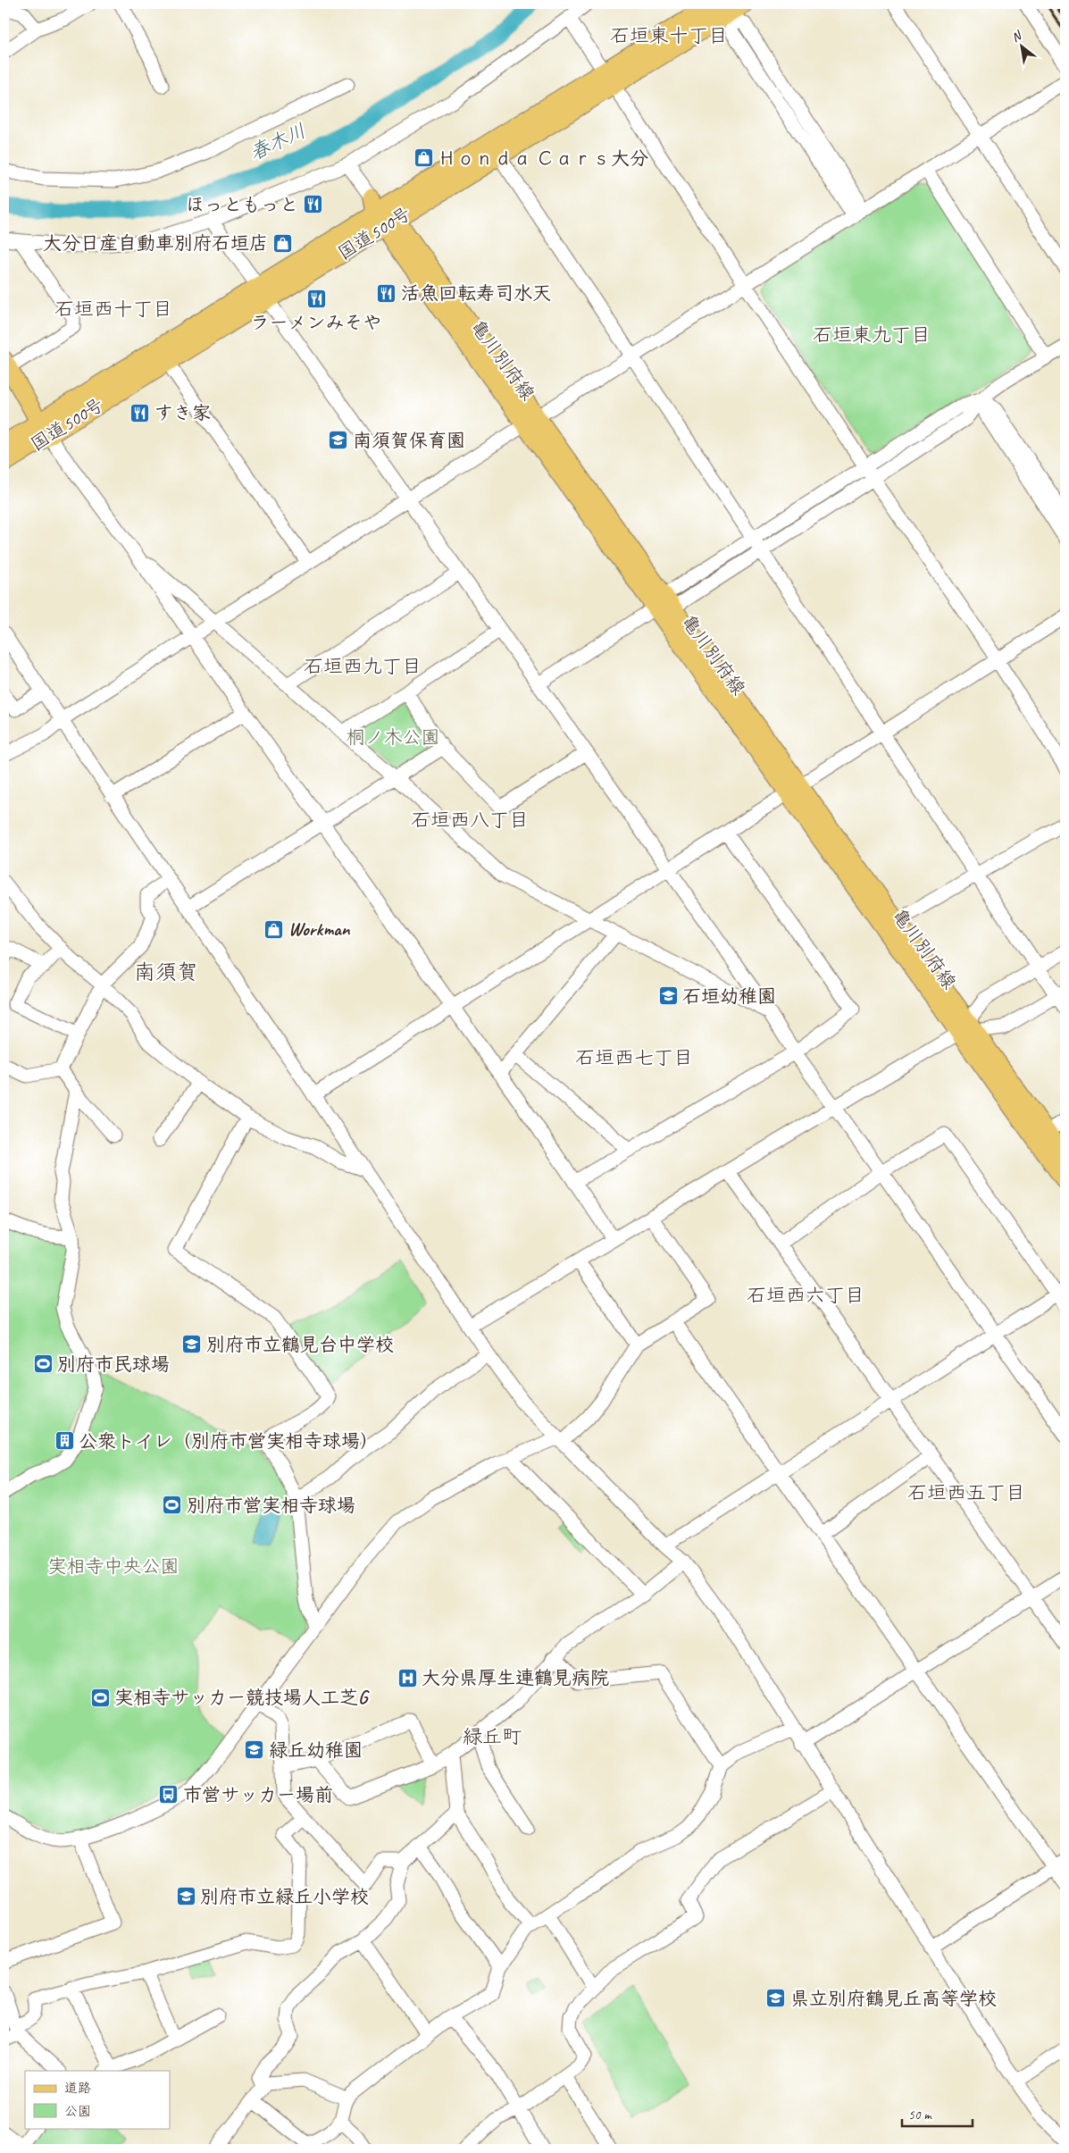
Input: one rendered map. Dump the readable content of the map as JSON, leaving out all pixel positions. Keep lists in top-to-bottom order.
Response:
{
  "streets": {
    "highway": ["国道500号"],
    "main road": ["亀川別府線"]
  },
  "crossings": [
    ["国道500号", "亀川別府線"]
  ],
  "districts": [
    "石垣東十丁目",
    "石垣西十丁目",
    "石垣東九丁目",
    "石垣西九丁目",
    "石垣西八丁目",
    "南須賀",
    "石垣西七丁目",
    "石垣西六丁目",
    "石垣西五丁目",
    "緑丘町"
  ],
  "water": ["春木川"],
  "parks": ["桐ノ木公園", "実相寺中央公園"],
  "places": {
    "shop": ["Ｈｏｎｄａ Ｃａｒｓ大分", "大分日産自動車別府石垣店", "Workman"],
    "restaurant": [
      "ほっともっと",
      "活魚回転寿司水天",
      "ラーメンみそや",
      "すき家"
    ],
    "school or university": [
      "南須賀保育園",
      "石垣幼稚園",
      "別府市立鶴見台中学校",
      "緑丘幼稚園",
      "別府市立緑丘小学校",
      "県立別府鶴見丘高等学校"
    ],
    "sports": ["別府市民球場", "別府市営実相寺球場", "実相寺サッカー競技場人工芝G"],
    "building": ["公衆トイレ（別府市営実相寺球場）"],
    "hospital": ["大分県厚生連鶴見病院"],
    "bus stop": ["市営サッカー場前"]
  },
  "legend": ["道路", "公園"],
  "scale_bar": "50 m",
  "north": "top left"
}
